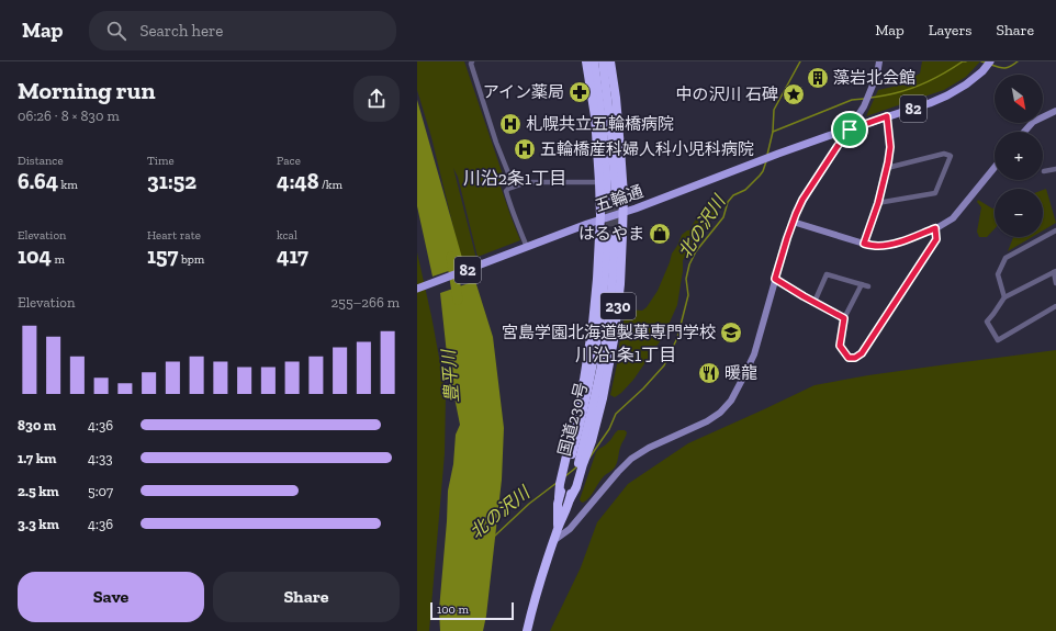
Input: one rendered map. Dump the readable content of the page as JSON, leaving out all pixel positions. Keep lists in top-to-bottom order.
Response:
{
  "streets": {
    "highway": ["230", "国道230号"],
    "main road": ["82", "五輪通"]
  },
  "crossings": [
    ["82", "五輪通"],
    ["五輪通", "230"],
    ["230", "国道230号"]
  ],
  "districts": ["川沿2条1丁目", "川沿1条1丁目"],
  "water": ["北の沢川", "豊平川"],
  "places": {
    "building": ["藻岩北会館"],
    "pharmacy": ["アイン薬局"],
    "place": ["中の沢川 石碑"],
    "hospital": ["札幌共立五輪橋病院", "五輪橋産科婦人科小児科病院"],
    "shop": ["はるやま"],
    "school or university": ["宮島学園北海道製菓専門学校"],
    "restaurant": ["暖龍"]
  },
  "scale_bar": "100 m",
  "north": "bottom right",
  "page": {
    "header": "Map",
    "search": "Search here",
    "nav": ["Map", "Layers", "Share"],
    "heading": ["Morning run", "06:26 · 8 × 830 m"],
    "map_buttons": ["+", "−"],
    "stats": [
      ["Distance", "6.64 km"],
      ["Time", "31:52"],
      ["Pace", "4:48 /km"],
      ["Elevation", "104 m"],
      ["Heart rate", "157 bpm"],
      ["kcal", "417"]
    ],
    "chart": ["Elevation", "255–266 m"],
    "list": [
      {
        "name": "830 m",
        "note": "4:36"
      },
      {
        "name": "1.7 km",
        "note": "4:33"
      },
      {
        "name": "2.5 km",
        "note": "5:07"
      },
      {
        "name": "3.3 km",
        "note": "4:36"
      }
    ],
    "buttons": ["Save", "Share"],
    "scale": "100 m"
  }
}
